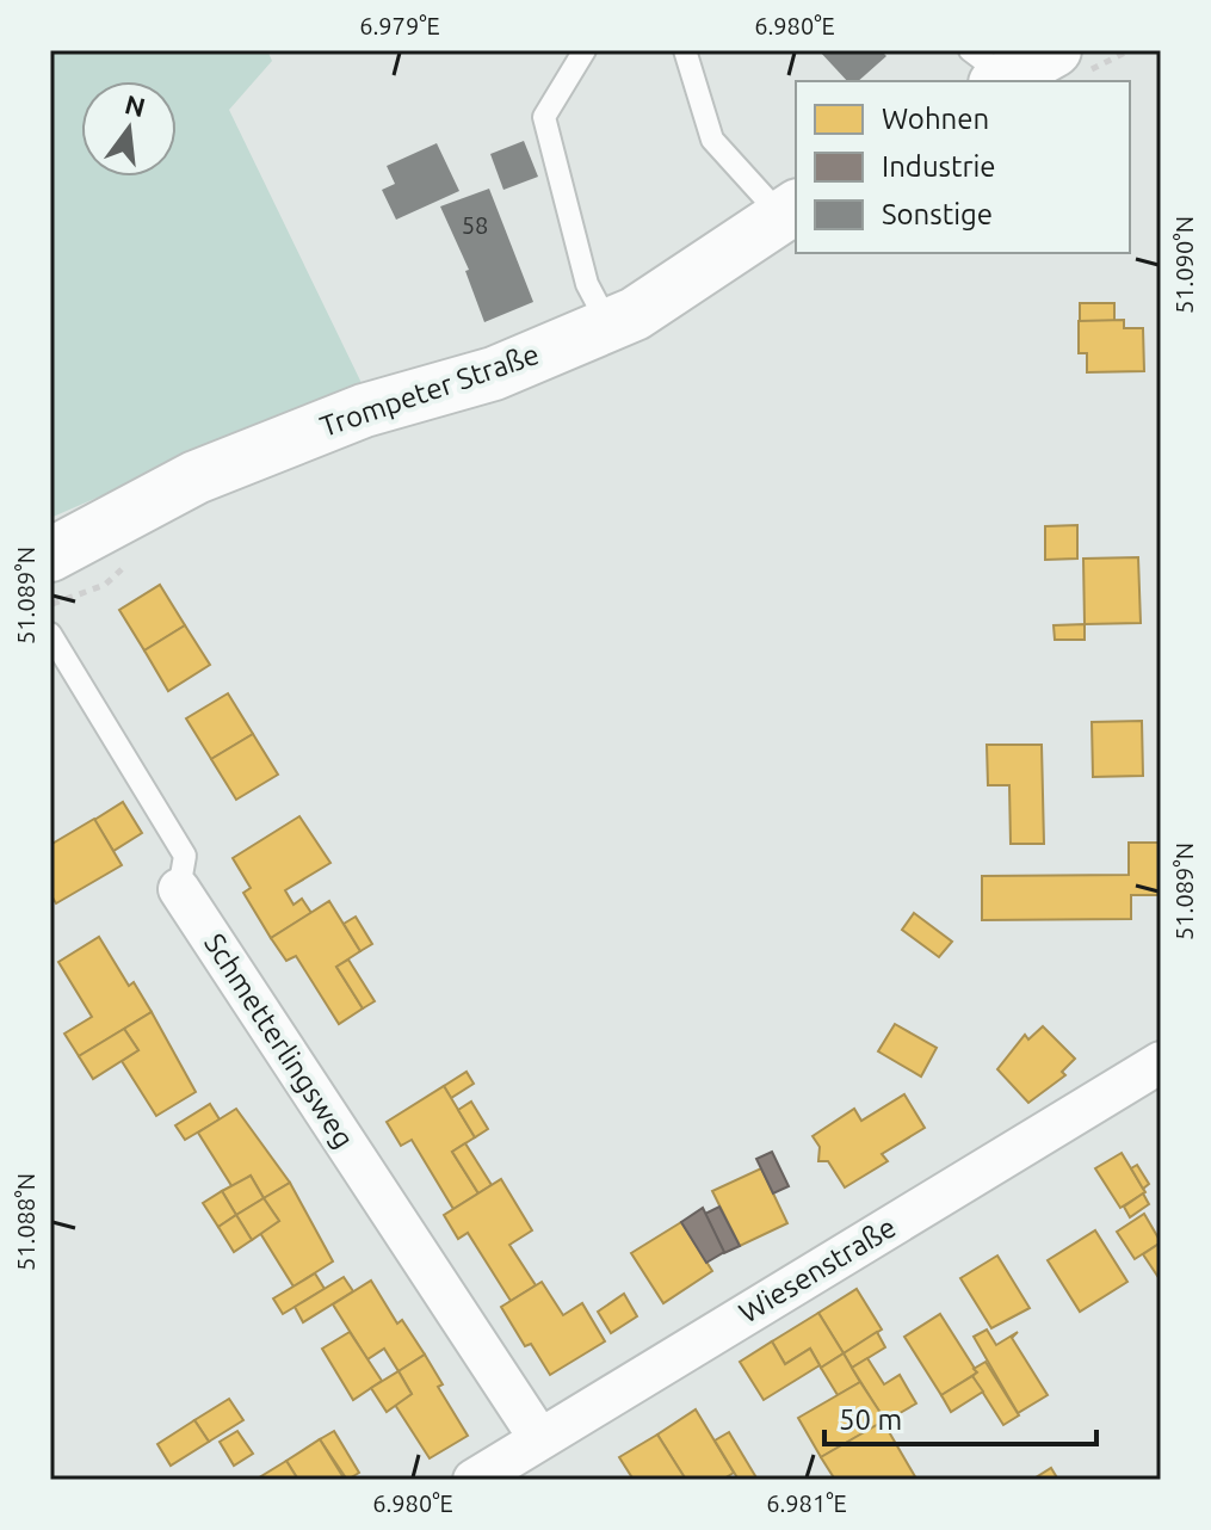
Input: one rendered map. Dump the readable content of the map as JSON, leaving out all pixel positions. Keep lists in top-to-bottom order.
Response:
{
  "streets": {
    "main road": ["Trompeter Straße"],
    "street": ["Schmetterlingsweg", "Wiesenstraße"]
  },
  "crossings": [
    ["Schmetterlingsweg", "Wiesenstraße"]
  ],
  "house_numbers": ["58"],
  "legend": ["Wohnen", "Industrie", "Sonstige"],
  "scale_bar": "50 m",
  "north": "top",
  "coordinates": [
    "6.979°E",
    "6.980°E",
    "51.090°N",
    "51.089°N",
    "51.088°N",
    "6.981°E"
  ]
}
